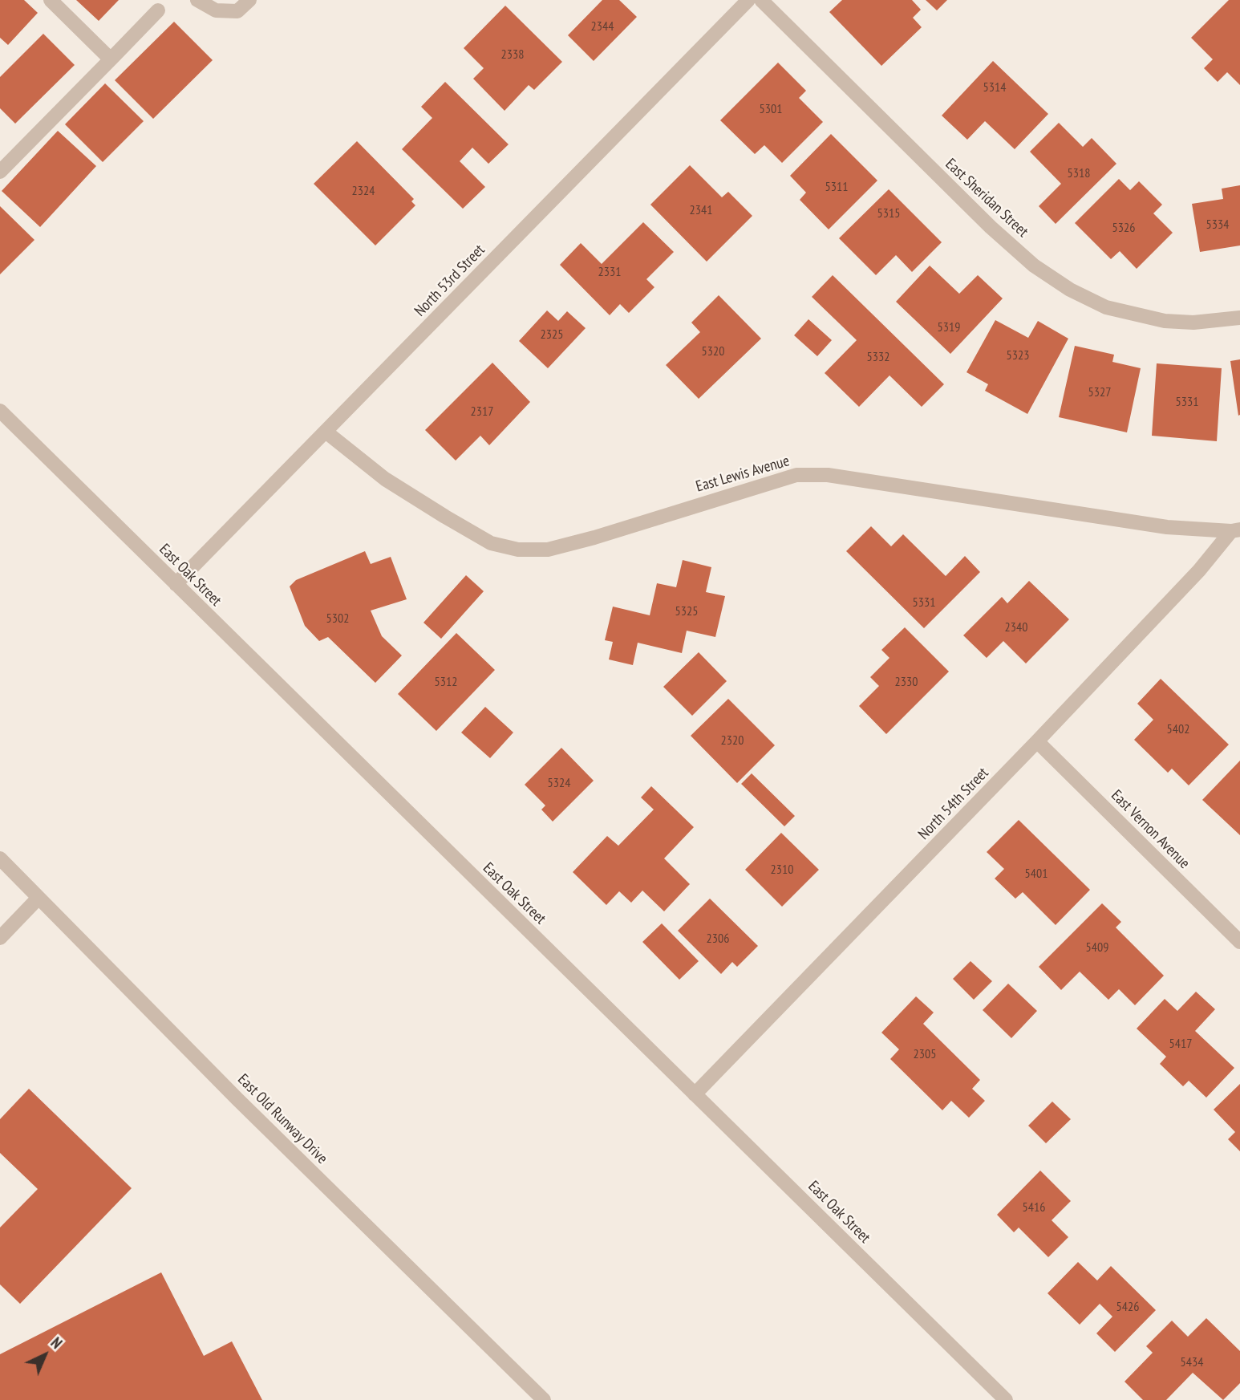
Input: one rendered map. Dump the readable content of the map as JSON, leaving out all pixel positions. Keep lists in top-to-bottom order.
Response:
{
  "streets": {
    "street": [
      "East Sheridan Street",
      "North 53rd Street",
      "East Lewis Avenue",
      "East Oak Street",
      "North 54th Street",
      "East Vernon Avenue",
      "East Old Runway Drive"
    ]
  },
  "crossings": [
    ["North 53rd Street", "East Lewis Avenue"],
    ["North 53rd Street", "East Oak Street"],
    ["East Lewis Avenue", "North 54th Street"],
    ["East Oak Street", "North 54th Street"],
    ["North 54th Street", "East Vernon Avenue"]
  ],
  "house_numbers": [
    "2344",
    "2338",
    "5314",
    "5301",
    "5318",
    "5311",
    "2324",
    "2341",
    "5315",
    "5334",
    "5326",
    "2331",
    "5319",
    "2325",
    "5320",
    "5323",
    "5332",
    "5327",
    "5331",
    "2317",
    "5331",
    "5325",
    "5302",
    "2340",
    "5312",
    "2330",
    "5402",
    "2320",
    "5324",
    "2310",
    "5401",
    "2306",
    "5409",
    "5417",
    "2305",
    "5416",
    "5426",
    "5434"
  ],
  "north": "top right"
}
